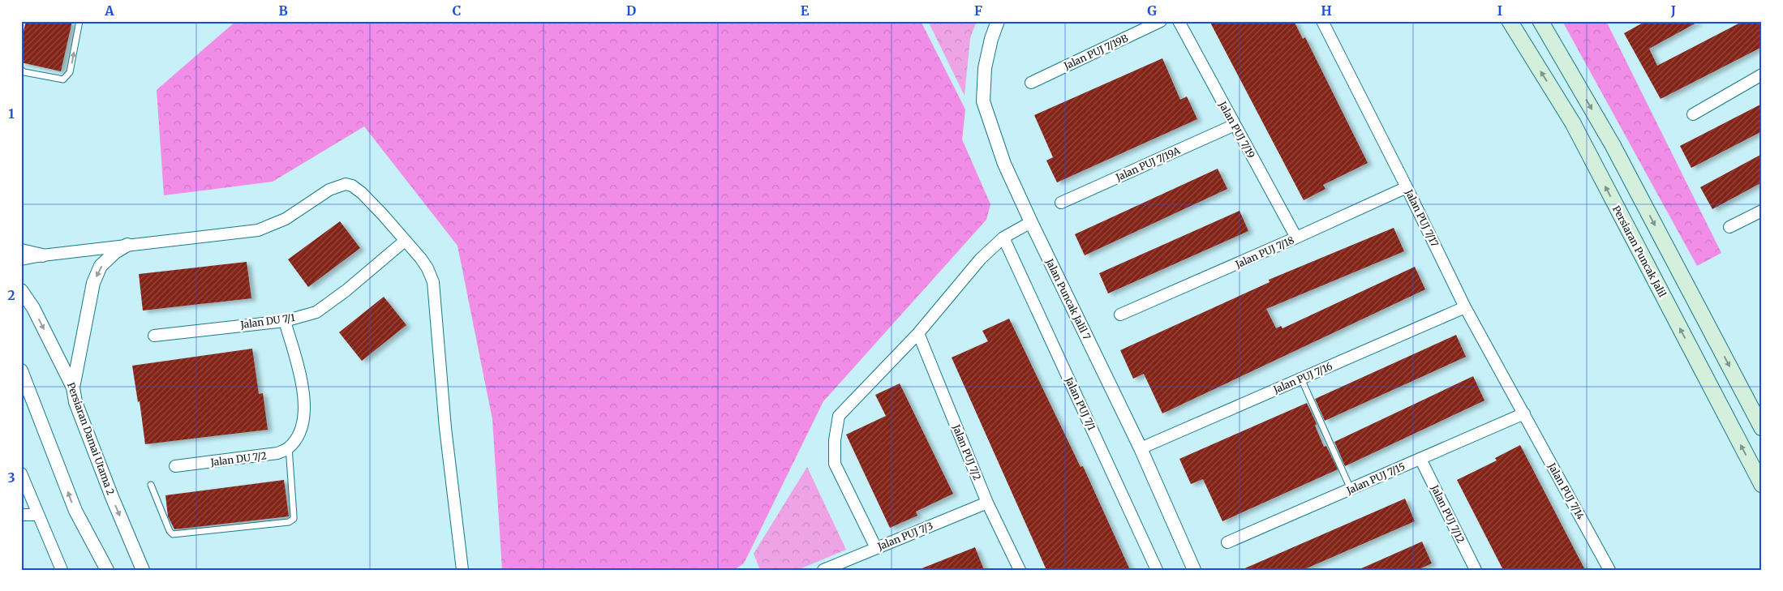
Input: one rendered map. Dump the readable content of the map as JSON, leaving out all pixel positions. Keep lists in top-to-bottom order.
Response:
{
  "streets": {
    "main road": ["Persiaran Puncak Jalil"],
    "street": [
      "Jalan PUJ 7/19B",
      "Jalan PUJ 7/19",
      "Jalan PUJ 7/19A",
      "Jalan PUJ 7/17",
      "Jalan PUJ 7/18",
      "Jalan Puncak Jalil 7",
      "Jalan DU 7/1",
      "Jalan PUJ 7/16",
      "Jalan PUJ 7/1",
      "Persiaran Damai Utama 2",
      "Jalan PUJ 7/2",
      "Jalan DU 7/2",
      "Jalan PUJ 7/15",
      "Jalan PUJ 7/14",
      "Jalan PUJ 7/12",
      "Jalan PUJ 7/3"
    ]
  },
  "crossings": [
    ["Jalan PUJ 7/19", "Jalan PUJ 7/19A"],
    ["Jalan PUJ 7/19", "Jalan PUJ 7/18"],
    ["Jalan PUJ 7/17", "Jalan PUJ 7/18"],
    ["Jalan PUJ 7/17", "Jalan PUJ 7/16"],
    ["Jalan PUJ 7/17", "Jalan PUJ 7/15"],
    ["Jalan PUJ 7/17", "Jalan PUJ 7/14"],
    ["Jalan Puncak Jalil 7", "Jalan PUJ 7/16"],
    ["Jalan PUJ 7/2", "Jalan PUJ 7/3"],
    ["Jalan PUJ 7/15", "Jalan PUJ 7/14"],
    ["Jalan PUJ 7/15", "Jalan PUJ 7/12"]
  ],
  "grid": {
    "columns": [
      "A",
      "B",
      "C",
      "D",
      "E",
      "F",
      "G",
      "H",
      "I",
      "J"
    ],
    "rows": ["1", "2", "3"]
  }
}
